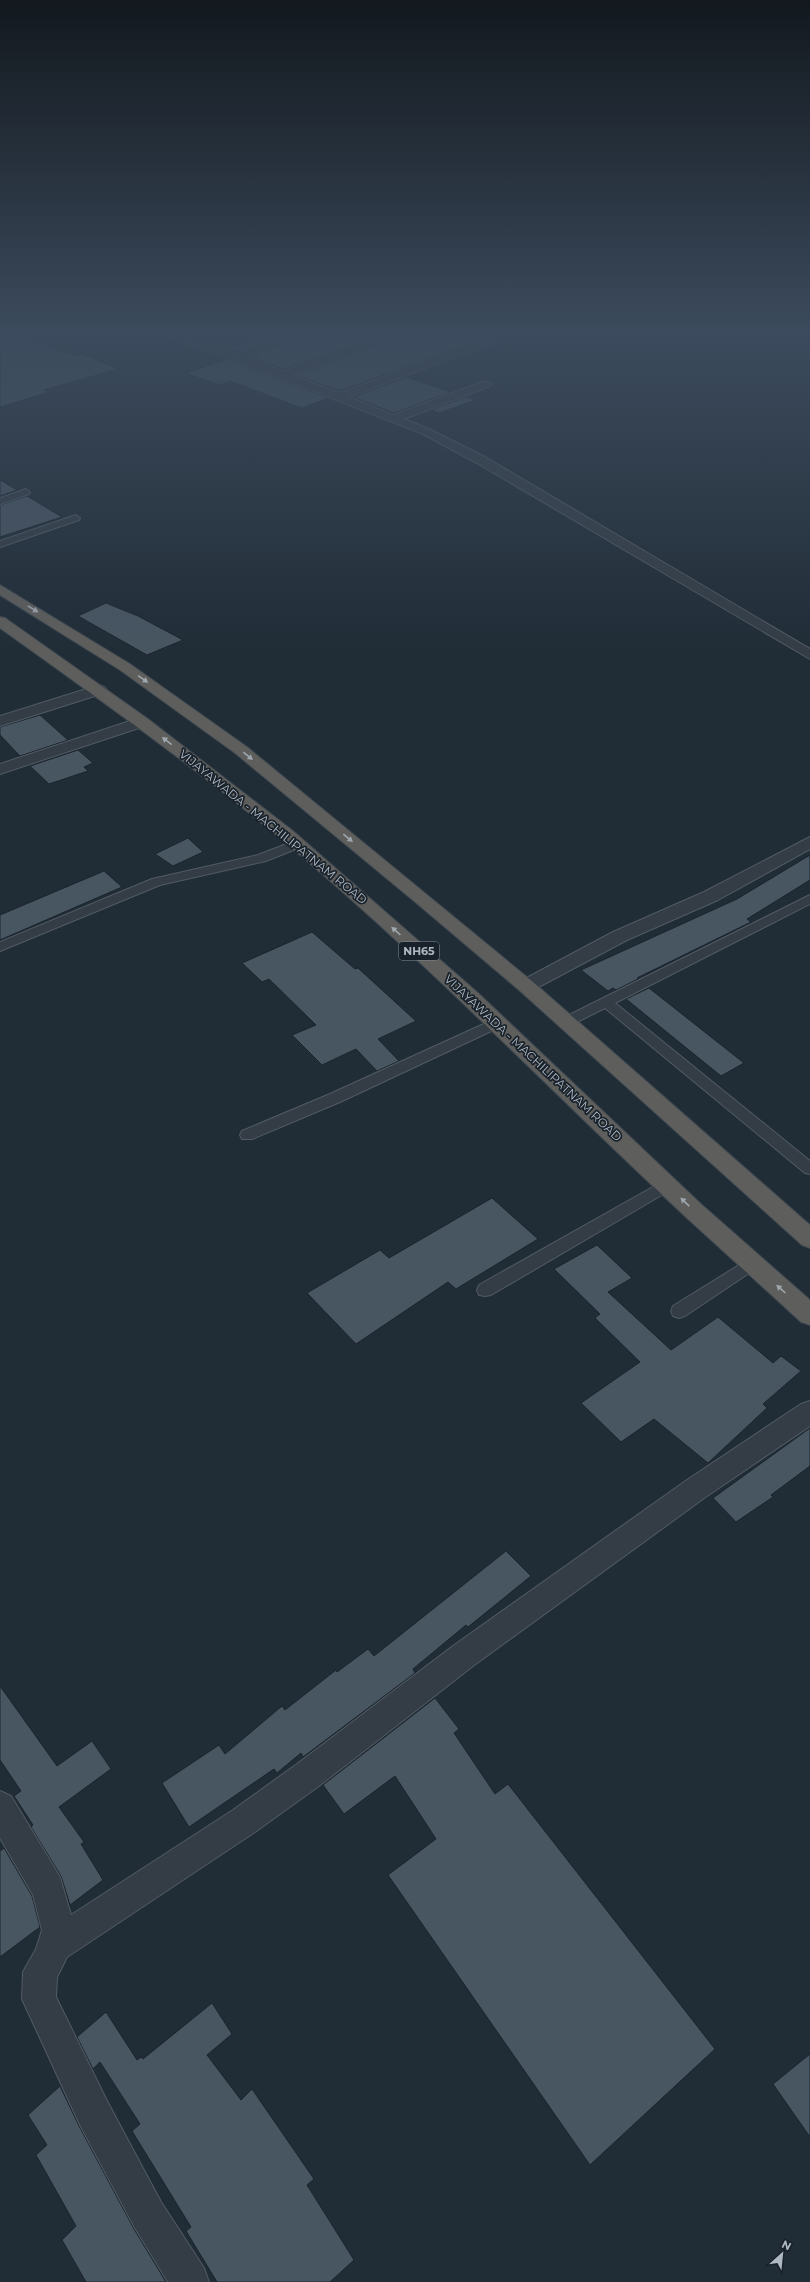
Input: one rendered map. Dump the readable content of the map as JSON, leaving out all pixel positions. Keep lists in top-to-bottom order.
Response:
{
  "streets": {
    "highway": ["VIJAYAWADA - MACHILIPATNAM ROAD", "NH65"]
  },
  "north": "top right"
}
